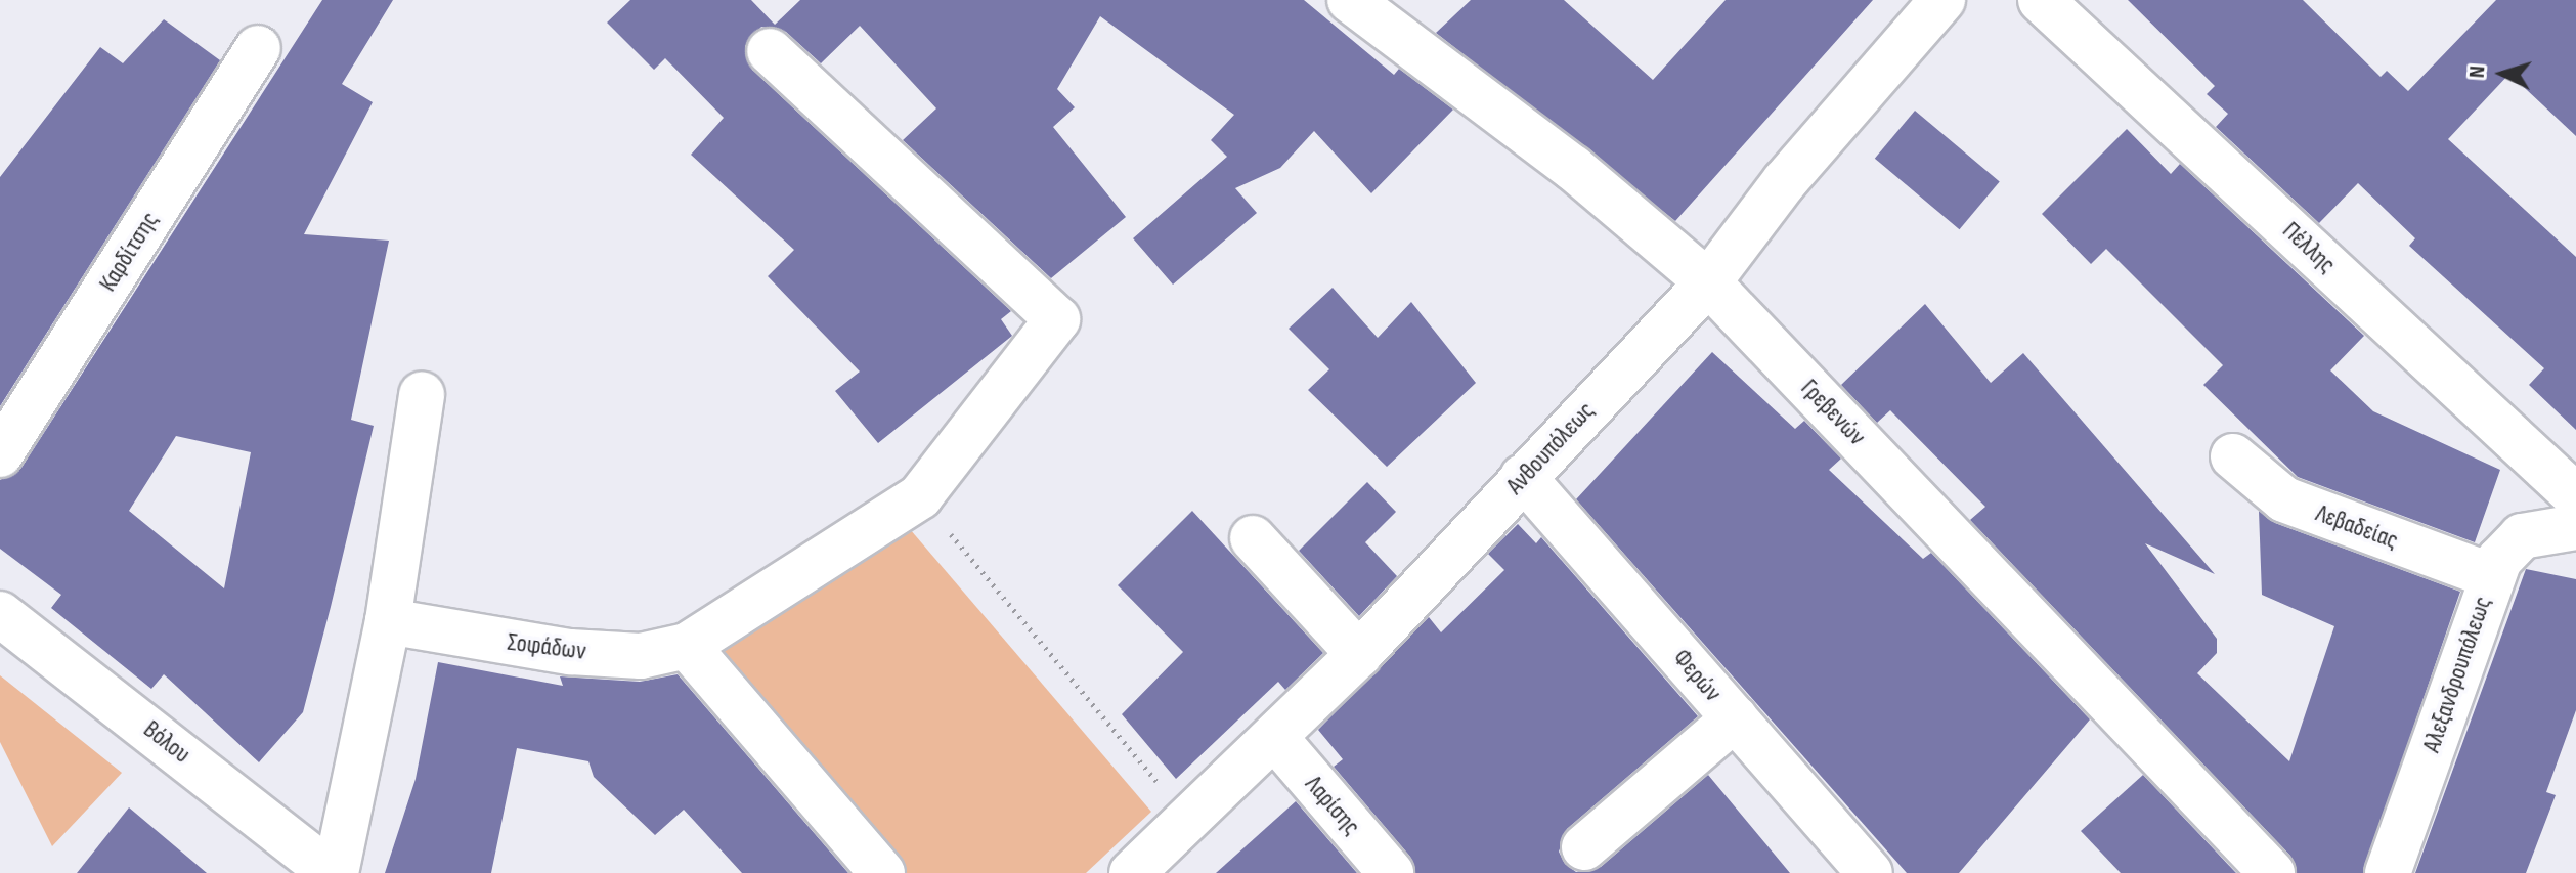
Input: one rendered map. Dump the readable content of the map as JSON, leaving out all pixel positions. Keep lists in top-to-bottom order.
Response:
{
  "streets": {
    "street": [
      "Πέλλης",
      "Καρδίτσης",
      "Γρεβενών",
      "Ανθουπόλεως",
      "Λεβαδείας",
      "Σοφάδων",
      "Αλεξανδρουπόλεως",
      "Φερών",
      "Βόλου",
      "Λαρίσης"
    ]
  },
  "crossings": [
    ["Γρεβενών", "Ανθουπόλεως"],
    ["Ανθουπόλεως", "Φερών"],
    ["Ανθουπόλεως", "Λαρίσης"],
    ["Λεβαδείας", "Αλεξανδρουπόλεως"]
  ],
  "north": "left"
}
